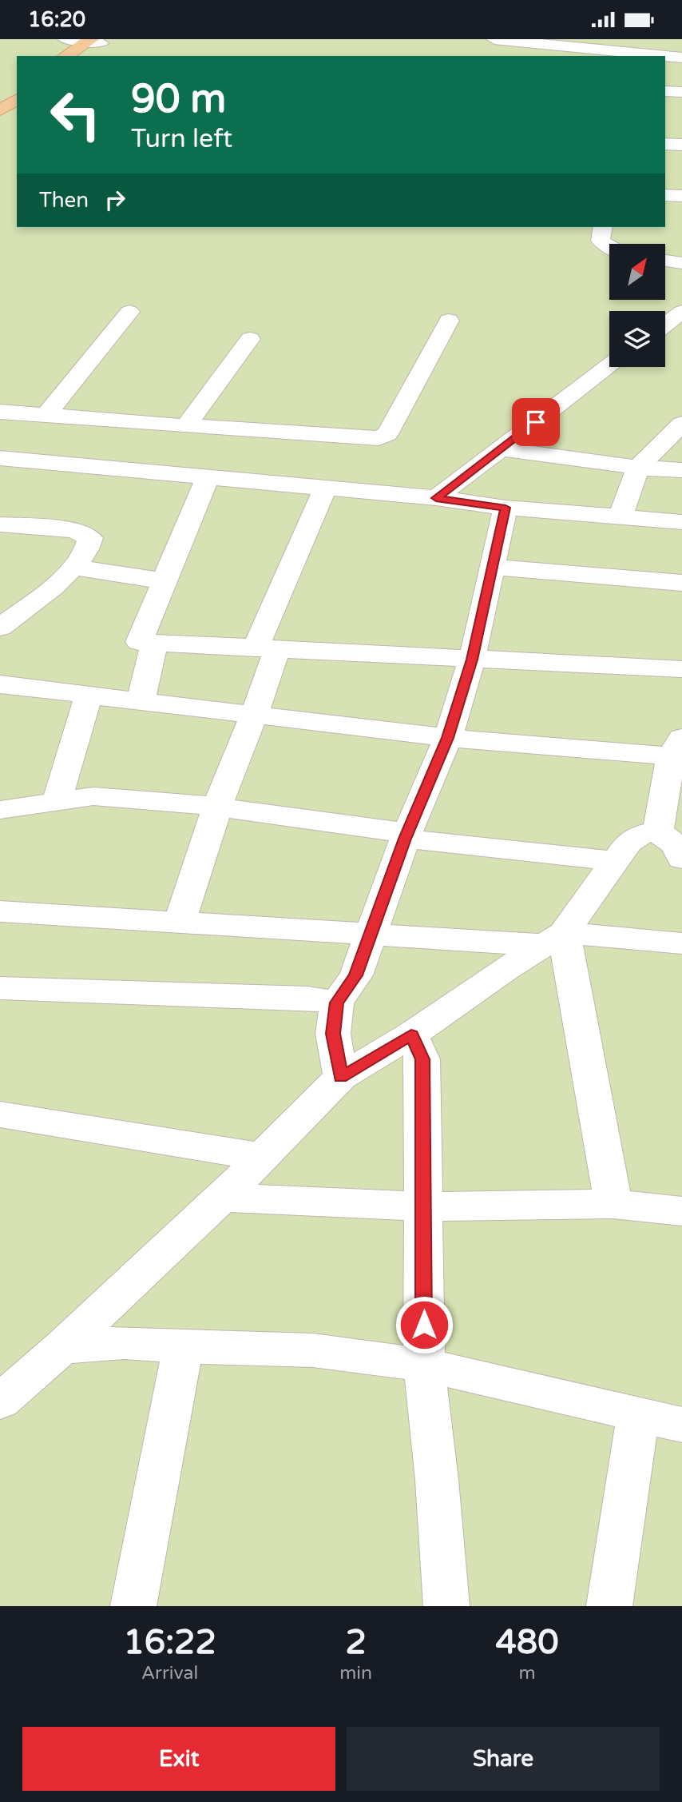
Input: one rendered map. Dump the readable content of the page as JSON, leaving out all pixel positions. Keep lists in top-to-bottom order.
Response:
{
  "north": "top right",
  "page": {
    "status": "16:20",
    "turn": ["90 m", "Turn left"],
    "then": "Then",
    "eta": [
      "16:22",
      "Arrival",
      "2",
      "min",
      "480",
      "m"
    ],
    "buttons": ["Exit", "Share"]
  }
}
